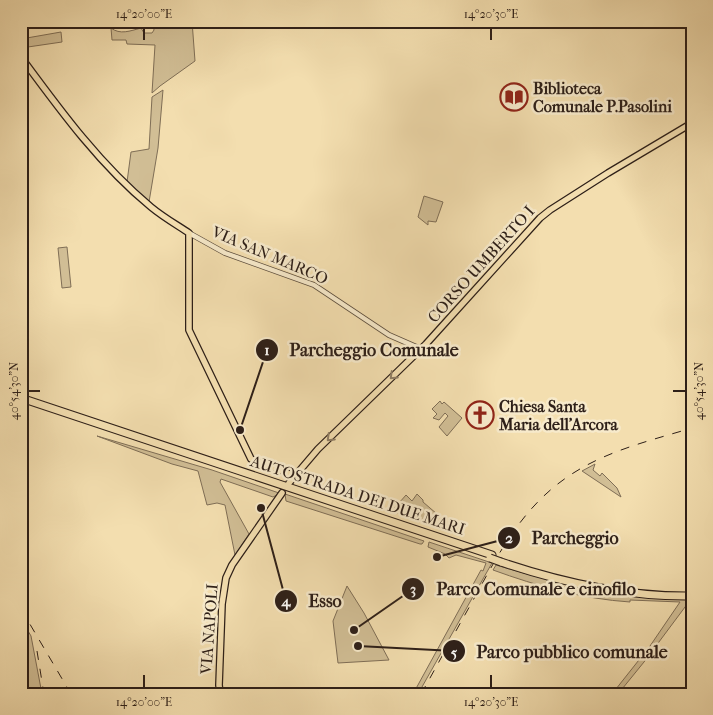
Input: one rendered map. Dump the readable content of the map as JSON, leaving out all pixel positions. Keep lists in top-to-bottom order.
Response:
{
  "streets": {
    "highway": ["AUTOSTRADA DEI DUE MARI"],
    "main road": ["VIA SAN MARCO", "CORSO UMBERTO I", "VIA NAPOLI"]
  },
  "crossings": [
    ["VIA SAN MARCO", "CORSO UMBERTO I"]
  ],
  "places": {
    "library": ["Biblioteca Comunale P.Pasolini"],
    "church": ["Chiesa Santa Maria dell'Arcora"],
    "other": [
      "Parcheggio Comunale",
      "Esso",
      "Parcheggio",
      "Parco Comunale e cinofilo",
      "Parco pubblico comunale"
    ]
  },
  "coordinates": ["14°20'00\"E", "14°20'30\"E", "40°54'30\"N"]
}
